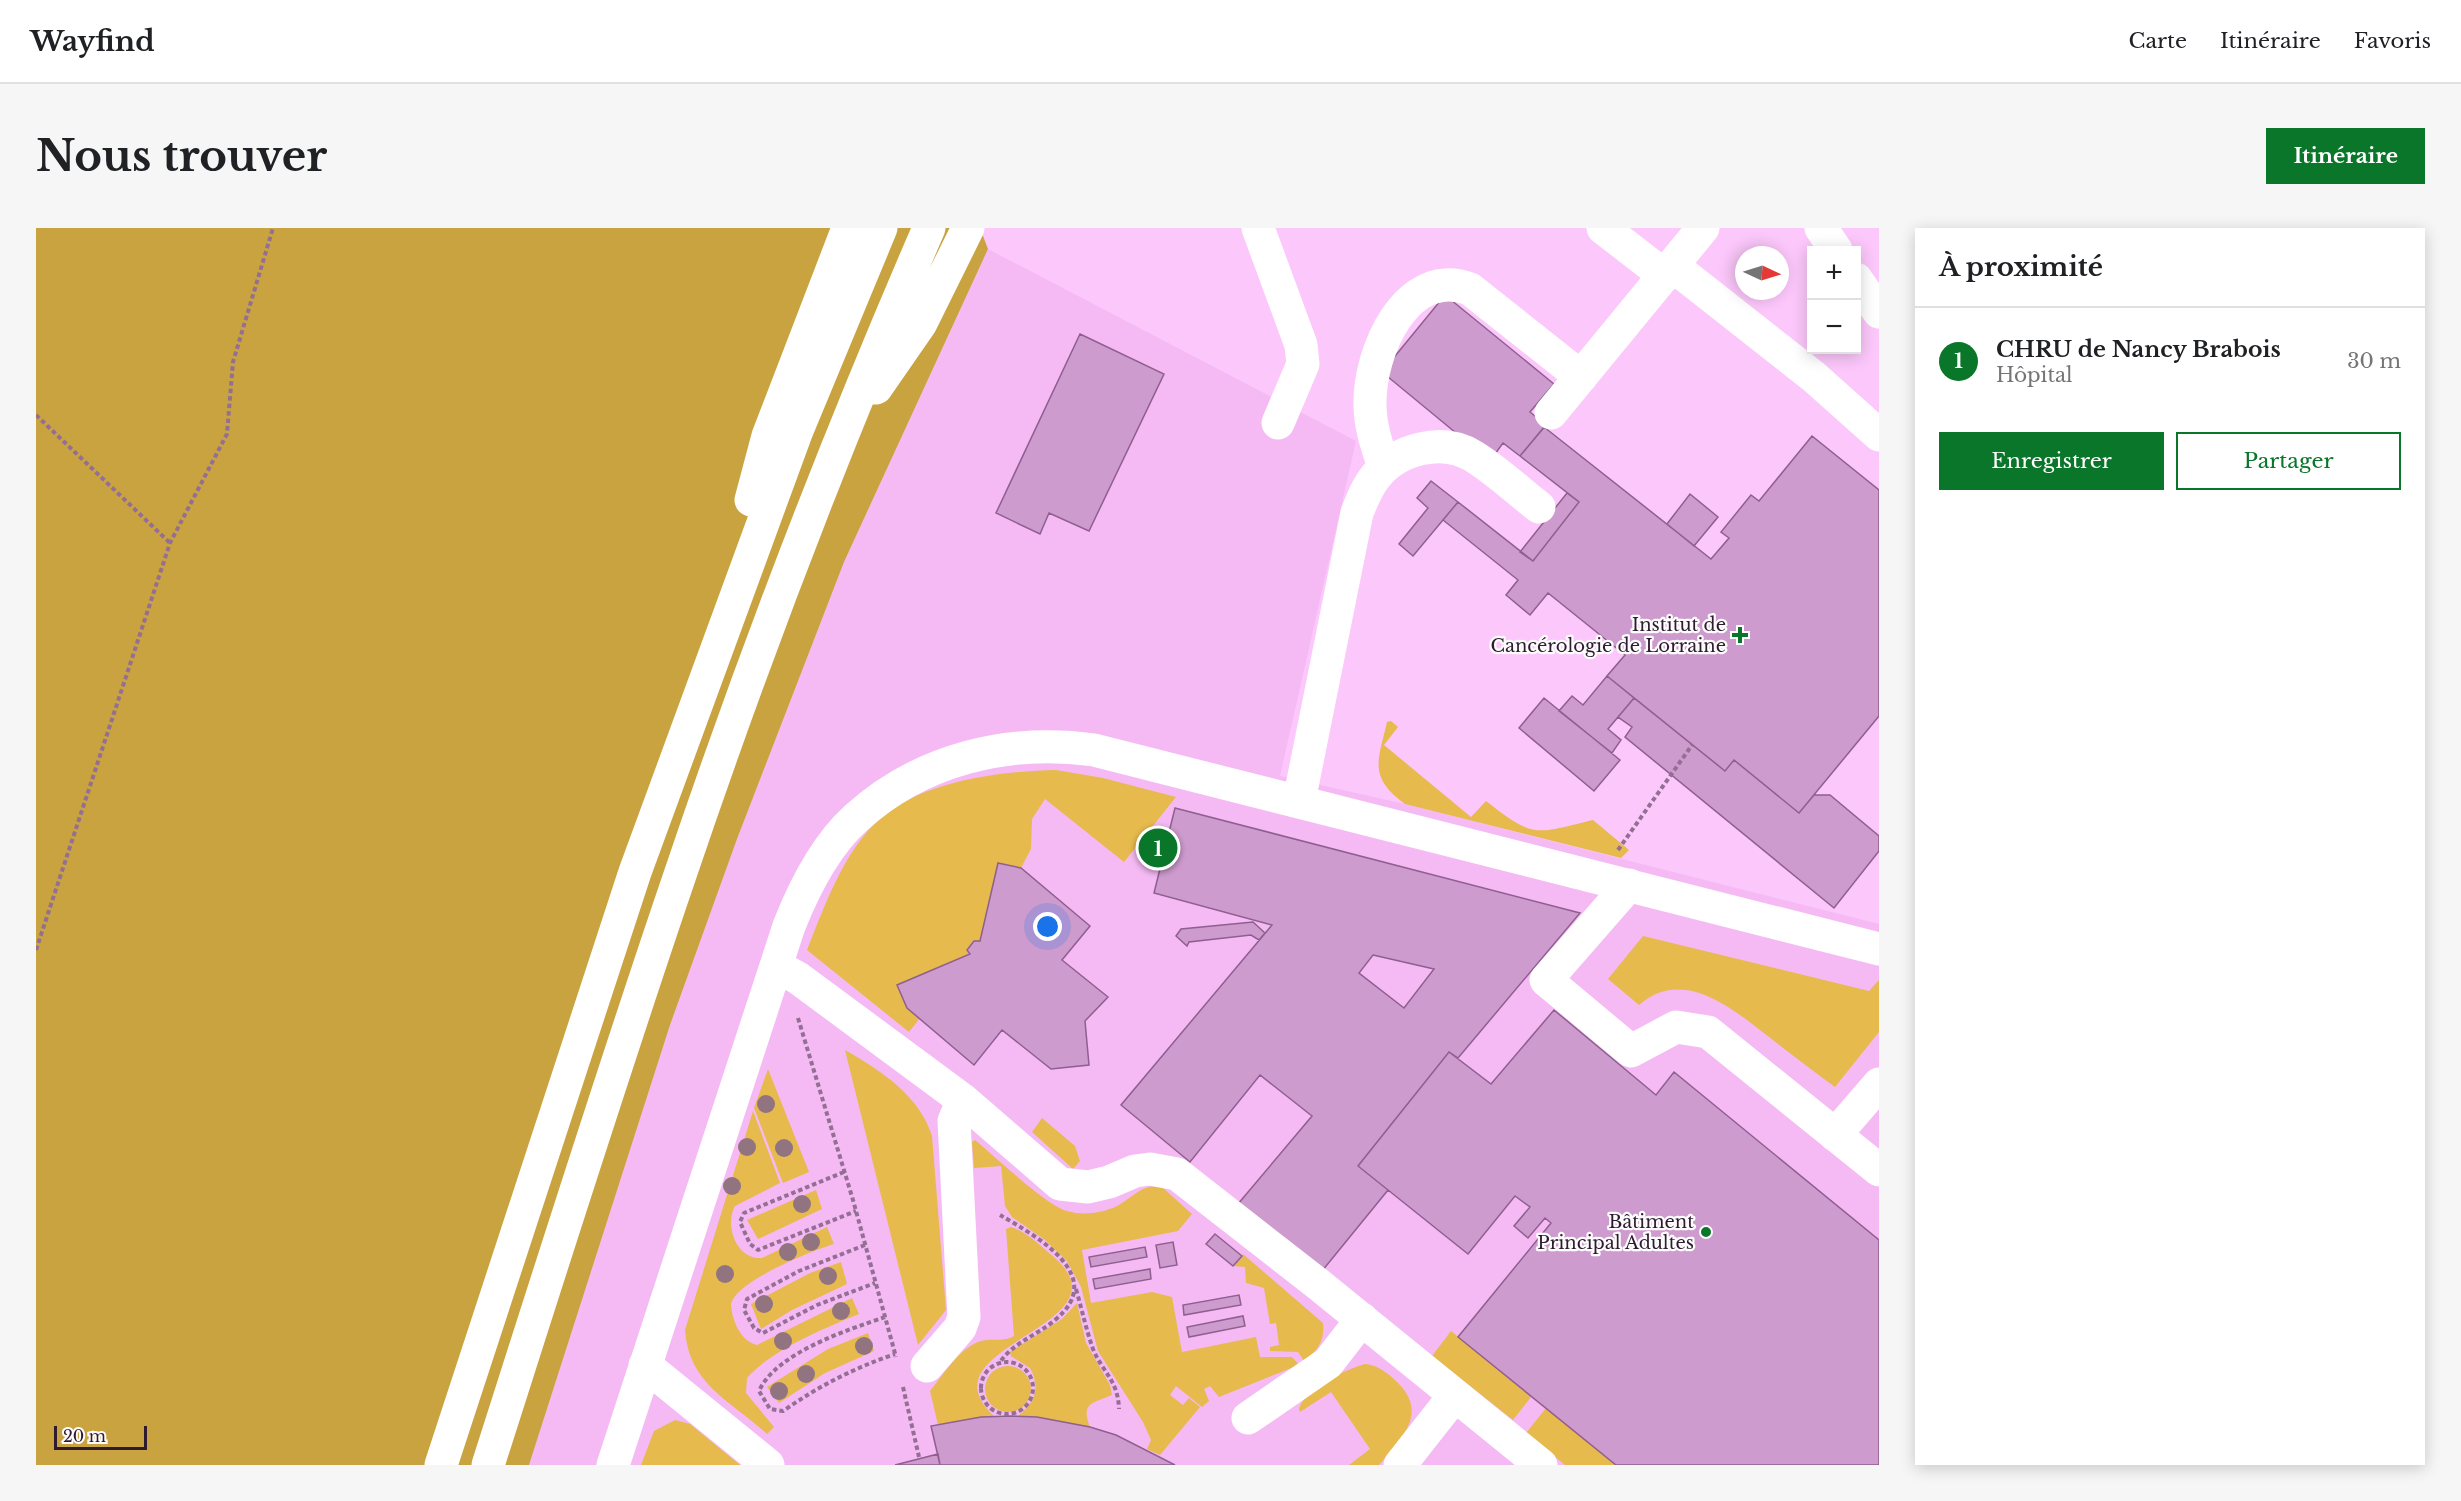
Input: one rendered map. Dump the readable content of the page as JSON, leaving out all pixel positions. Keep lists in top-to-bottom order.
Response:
{
  "places": {
    "health": ["Institut de Cancérologie de Lorraine"],
    "other": ["Bâtiment Principal Adultes"]
  },
  "scale_bar": "20 m",
  "north": "right",
  "page": {
    "header": "Wayfind",
    "nav": ["Carte", "Itinéraire", "Favoris"],
    "buttons": [
      "Itinéraire",
      ["Enregistrer", "Partager"]
    ],
    "title": "Nous trouver",
    "heading": "À proximité",
    "map_buttons": ["+", "−"],
    "list": [
      {
        "mark": "1",
        "name": "CHRU de Nancy Brabois",
        "note": "Hôpital",
        "value": "30 m"
      }
    ],
    "pins": "1",
    "scale": "20 m"
  }
}
